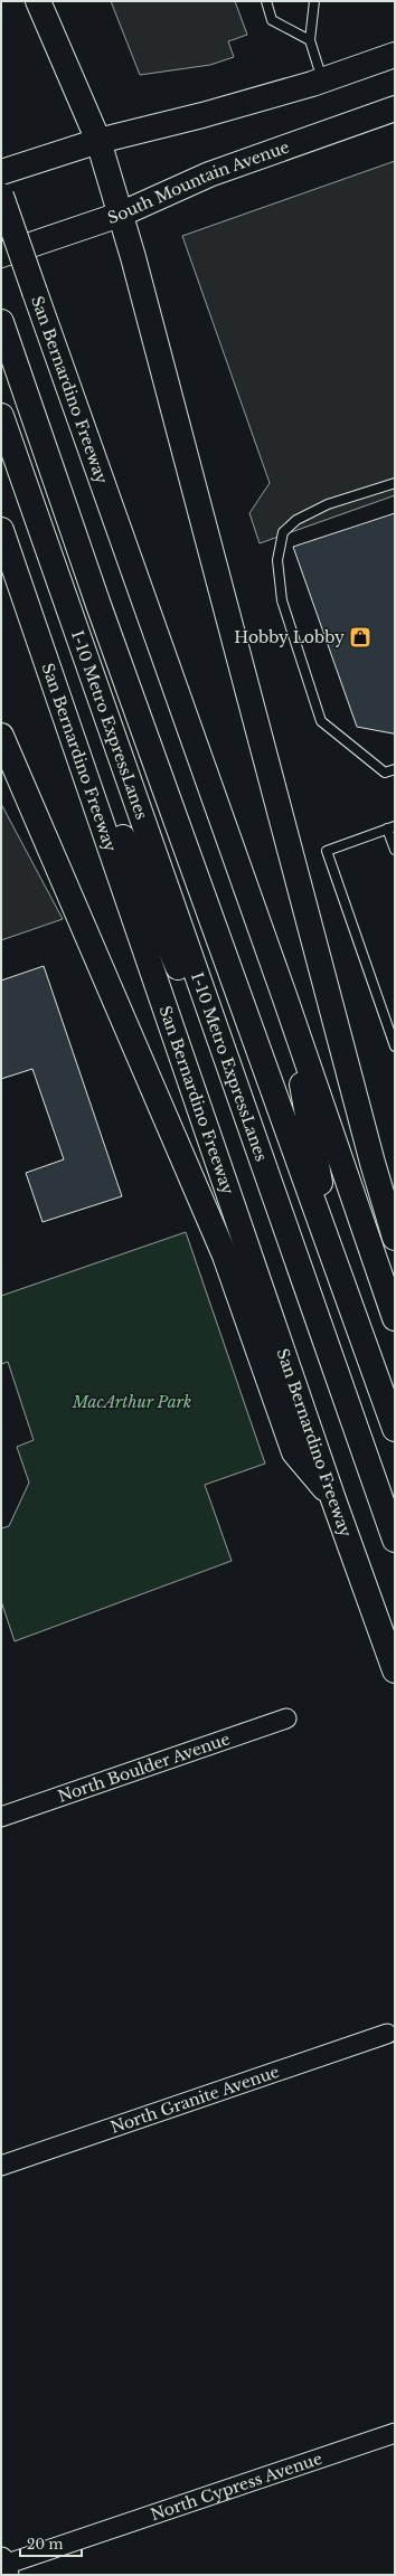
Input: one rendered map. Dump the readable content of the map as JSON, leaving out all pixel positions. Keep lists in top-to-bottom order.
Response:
{
  "streets": {
    "main road": ["South Mountain Avenue", "San Bernardino Freeway", "I-10 Metro ExpressLanes"],
    "street": ["North Boulder Avenue", "North Granite Avenue", "North Cypress Avenue"]
  },
  "parks": ["MacArthur Park"],
  "places": {
    "shop": ["Hobby Lobby"]
  },
  "scale_bar": "20 m"
}
